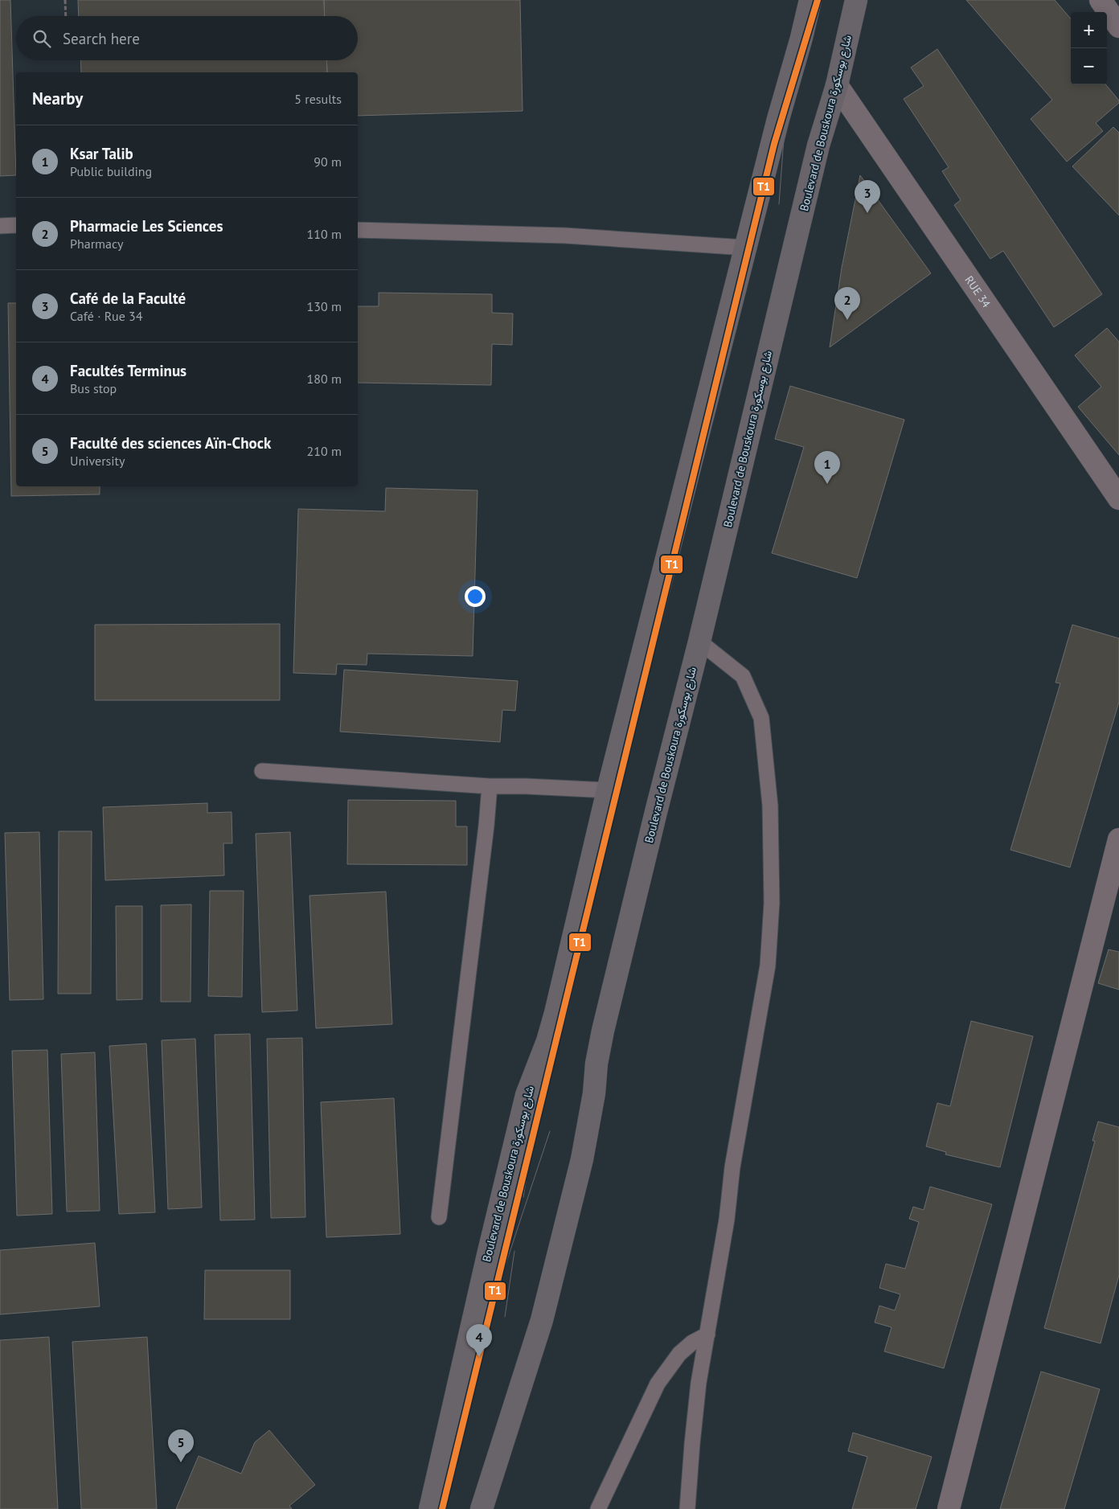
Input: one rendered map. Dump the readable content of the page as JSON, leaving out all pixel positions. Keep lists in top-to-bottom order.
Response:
{
  "streets": {
    "street": ["Boulevard de Bouskoura شارع بوسكورة", "RUE 34"]
  },
  "crossings": [
    ["Boulevard de Bouskoura شارع بوسكورة", "RUE 34"]
  ],
  "lines": ["transit line T1"],
  "page": {
    "map_buttons": ["+", "−"],
    "search": "Search here",
    "heading": ["Nearby", "5 results"],
    "list": [
      {
        "mark": "1",
        "name": "Ksar Talib",
        "note": "Public building",
        "value": "90 m"
      },
      {
        "mark": "2",
        "name": "Pharmacie Les Sciences",
        "note": "Pharmacy",
        "value": "110 m"
      },
      {
        "mark": "3",
        "name": "Café de la Faculté",
        "note": "Café · Rue 34",
        "value": "130 m"
      },
      {
        "mark": "4",
        "name": "Facultés Terminus",
        "note": "Bus stop",
        "value": "180 m"
      },
      {
        "mark": "5",
        "name": "Faculté des sciences Aïn-Chock",
        "note": "University",
        "value": "210 m"
      }
    ],
    "pins": [
      "3",
      "2",
      "1",
      "4",
      "5"
    ]
  }
}
